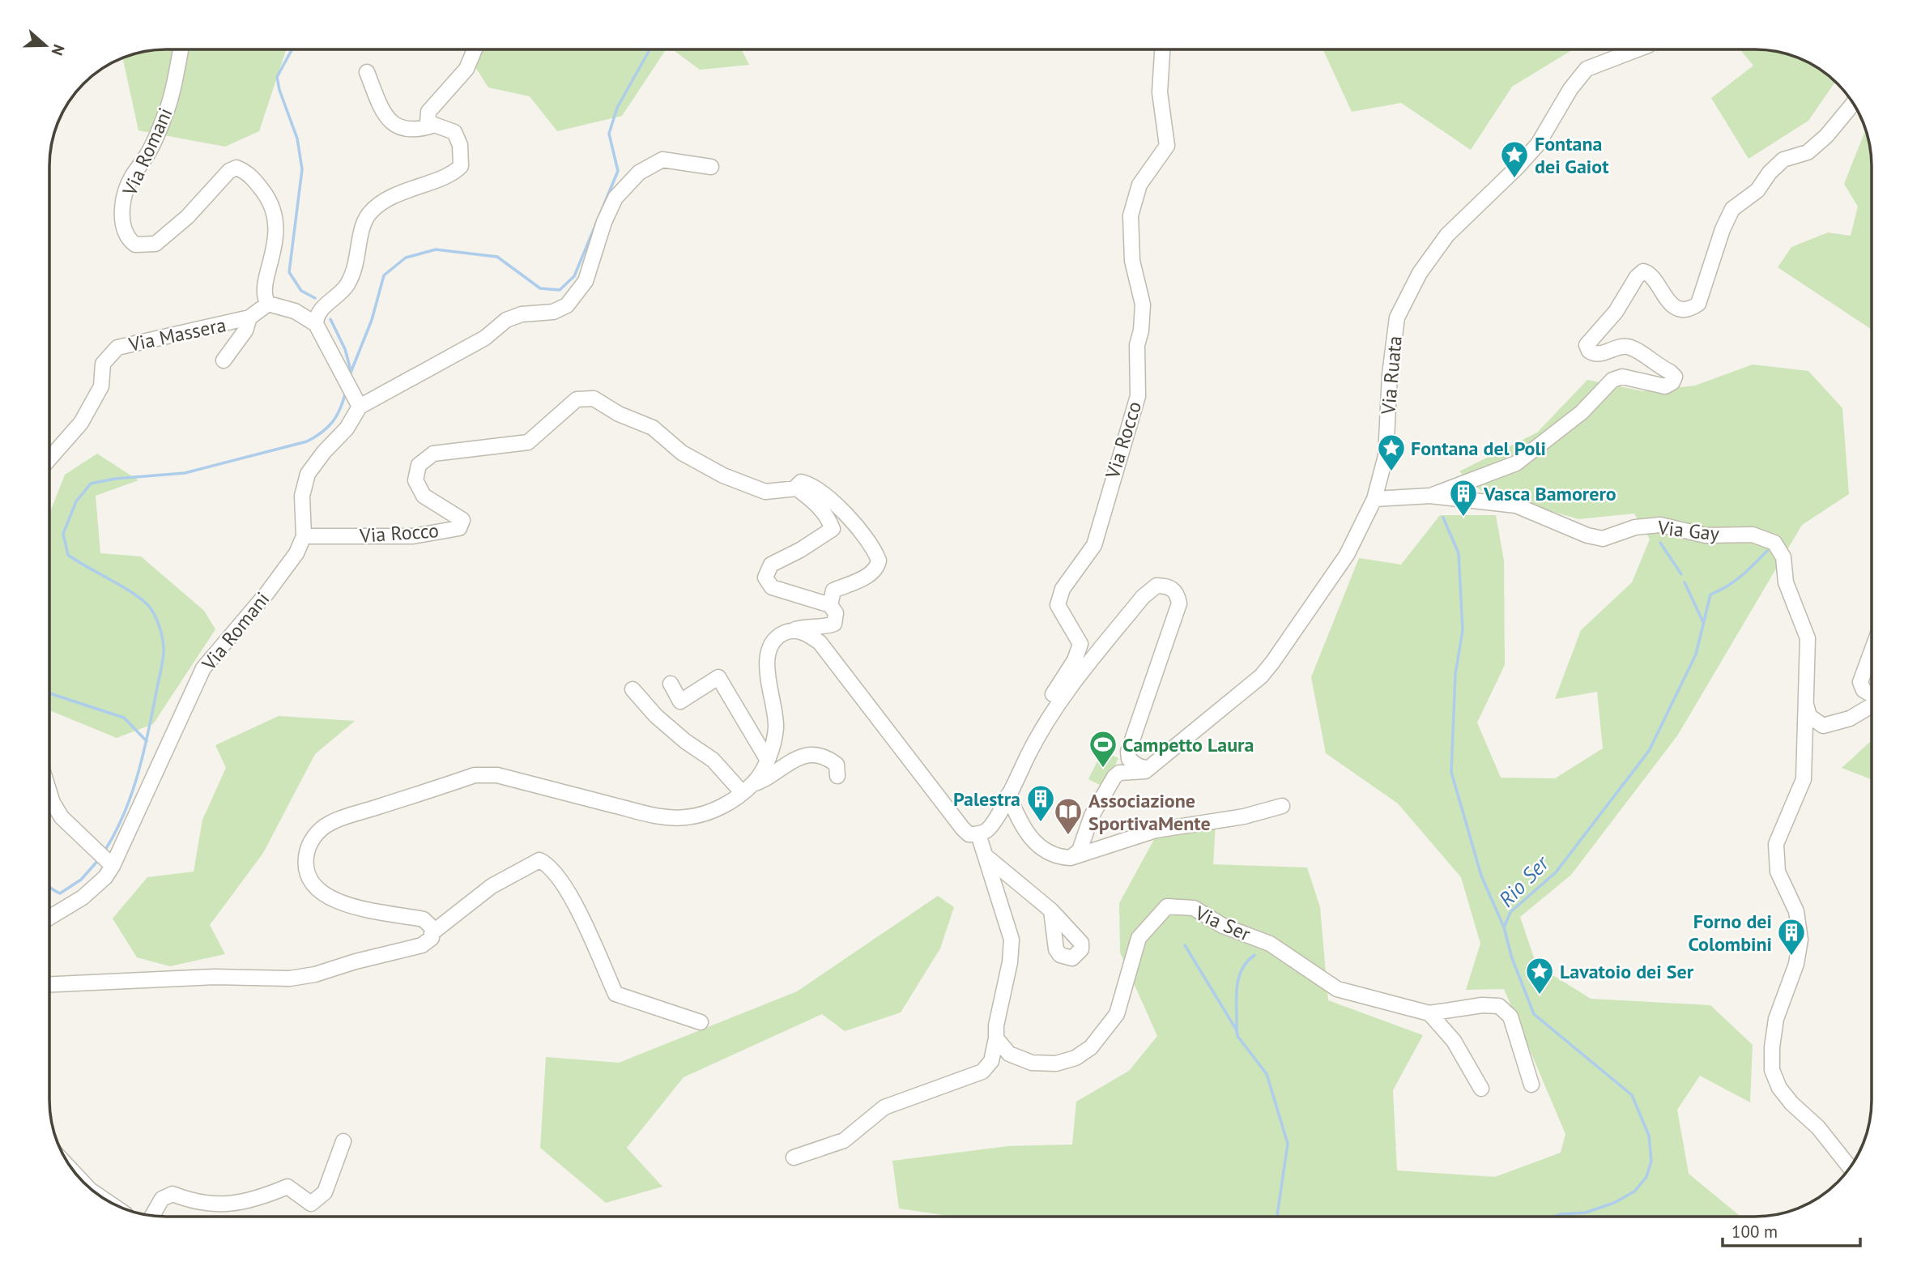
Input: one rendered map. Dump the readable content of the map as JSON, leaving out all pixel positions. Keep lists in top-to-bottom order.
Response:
{
  "streets": {
    "street": [
      "Via Romani",
      "Via Massera",
      "Via Ruata",
      "Via Rocco",
      "Via Gay",
      "Via Ser"
    ]
  },
  "crossings": [
    ["Via Romani", "Via Rocco"],
    ["Via Ruata", "Via Rocco"],
    ["Via Ruata", "Via Gay"]
  ],
  "water": ["Rio Ser"],
  "places": {
    "place": ["Fontana dei Gaiot", "Fontana del Poli", "Lavatoio dei Ser"],
    "building": ["Vasca Bamorero", "Palestra", "Forno dei Colombini"],
    "sports": ["Campetto Laura"],
    "library": ["Associazione SportivaMente"]
  },
  "scale_bar": "100 m",
  "north": "right"
}
